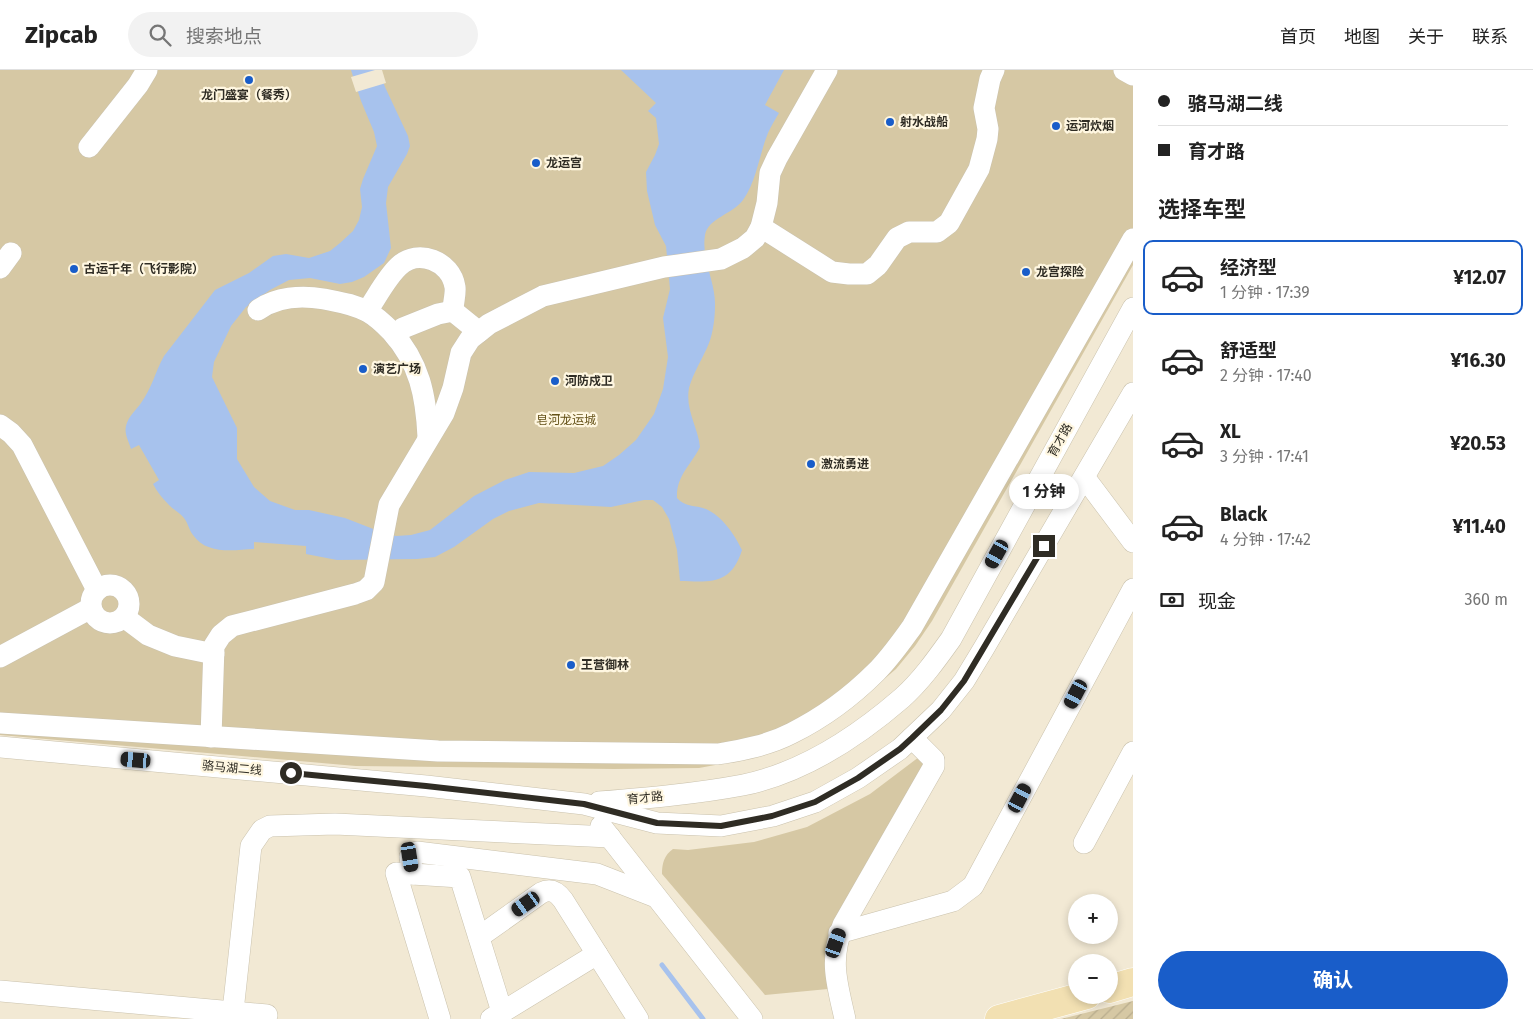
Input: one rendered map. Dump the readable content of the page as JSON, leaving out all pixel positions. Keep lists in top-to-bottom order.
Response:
{
  "streets": {
    "street": ["育才路", "骆马湖二线"]
  },
  "crossings": [
    ["育才路", "骆马湖二线"]
  ],
  "parks": ["皂河龙运城"],
  "places": [
    "龙门盛宴（餐秀）",
    "射水战船",
    "运河炊烟",
    "龙运宫",
    "古运千年（飞行影院）",
    "龙宫探险",
    "演艺广场",
    "河防戍卫",
    "激流勇进",
    "王营御林"
  ],
  "page": {
    "header": "Zipcab",
    "search": "搜索地点",
    "nav": [
      "首页",
      "地图",
      "关于",
      "联系"
    ],
    "banner": ["骆马湖二线", "育才路"],
    "heading": "选择车型",
    "list": [
      {
        "name": "经济型",
        "note": "1 分钟 · 17:39",
        "value": "¥12.07"
      },
      {
        "name": "舒适型",
        "note": "2 分钟 · 17:40",
        "value": "¥16.30"
      },
      {
        "name": "XL",
        "note": "3 分钟 · 17:41",
        "value": "¥20.53"
      },
      {
        "name": "Black",
        "note": "4 分钟 · 17:42",
        "value": "¥11.40"
      }
    ],
    "bubble": "1 分钟",
    "pay": ["现金", "360 m"],
    "map_buttons": ["+", "−"],
    "buttons": "确认"
  }
}
